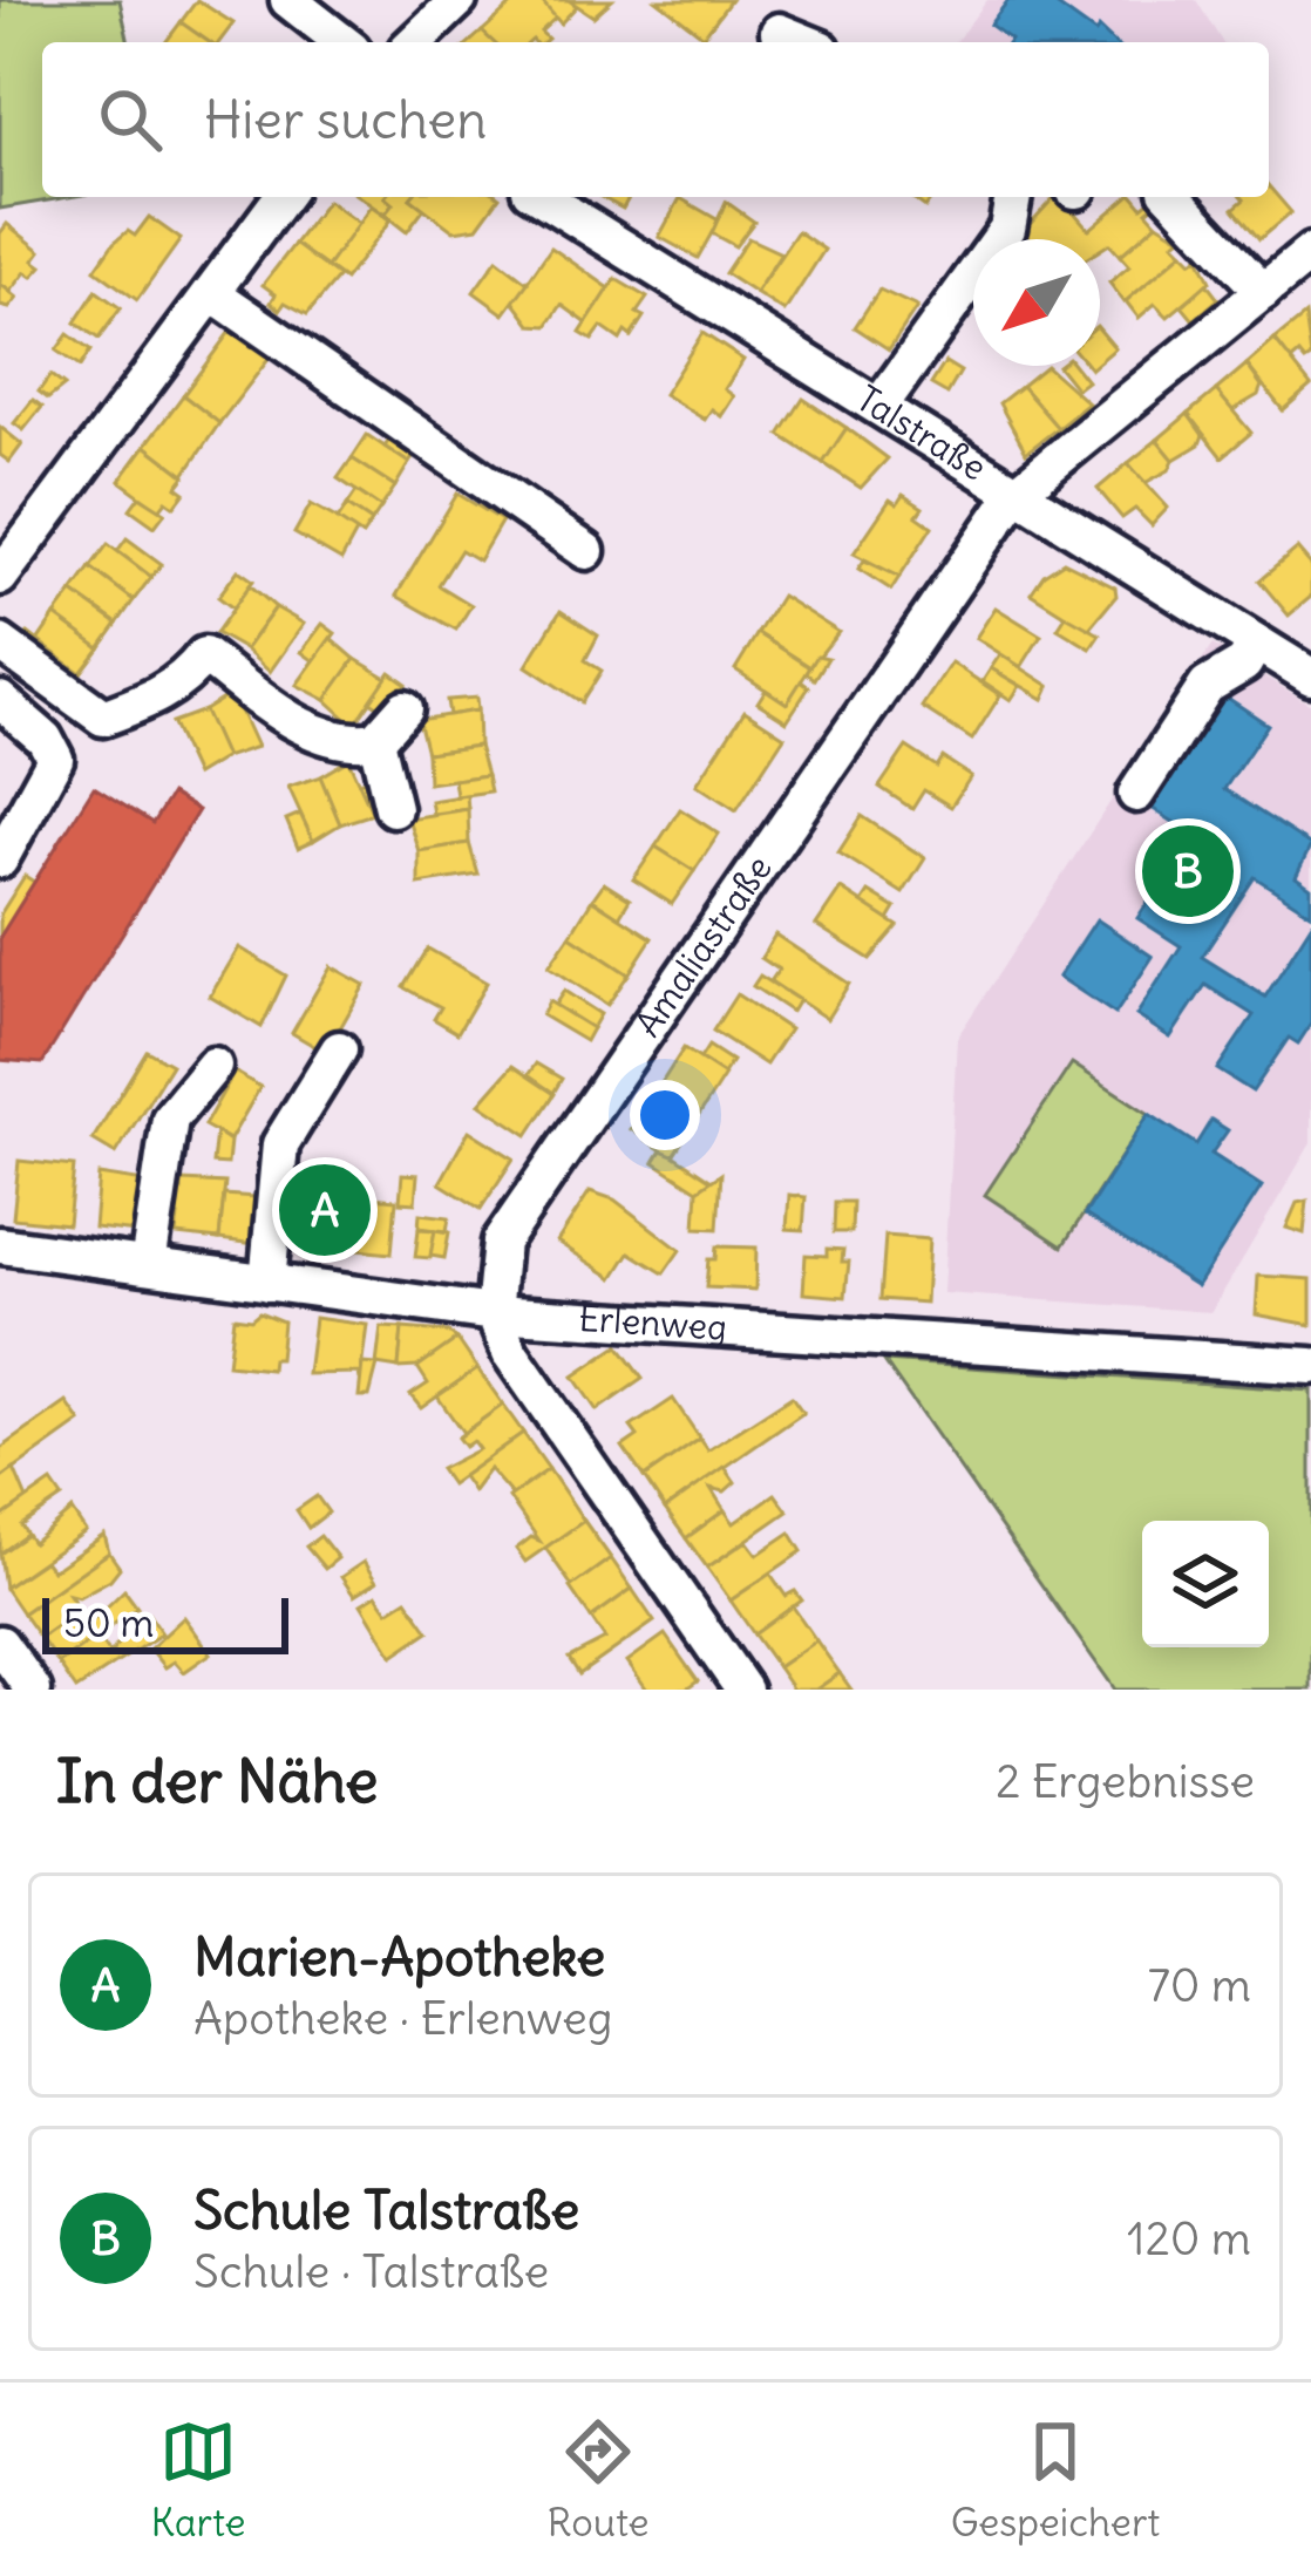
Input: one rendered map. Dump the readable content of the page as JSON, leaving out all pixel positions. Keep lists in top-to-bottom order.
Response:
{
  "streets": {
    "street": ["Talstraße", "Amaliastraße", "Erlenweg"]
  },
  "crossings": [
    ["Talstraße", "Amaliastraße"],
    ["Amaliastraße", "Erlenweg"]
  ],
  "scale_bar": "50 m",
  "north": "bottom left",
  "page": {
    "search": "Hier suchen",
    "pins": ["B", "A"],
    "scale": "50 m",
    "heading": ["In der Nähe", "2 Ergebnisse"],
    "list": [
      {
        "mark": "A",
        "name": "Marien-Apotheke",
        "note": "Apotheke · Erlenweg",
        "value": "70 m"
      },
      {
        "mark": "B",
        "name": "Schule Talstraße",
        "note": "Schule · Talstraße",
        "value": "120 m"
      }
    ],
    "nav": ["Karte", "Route", "Gespeichert"]
  }
}
